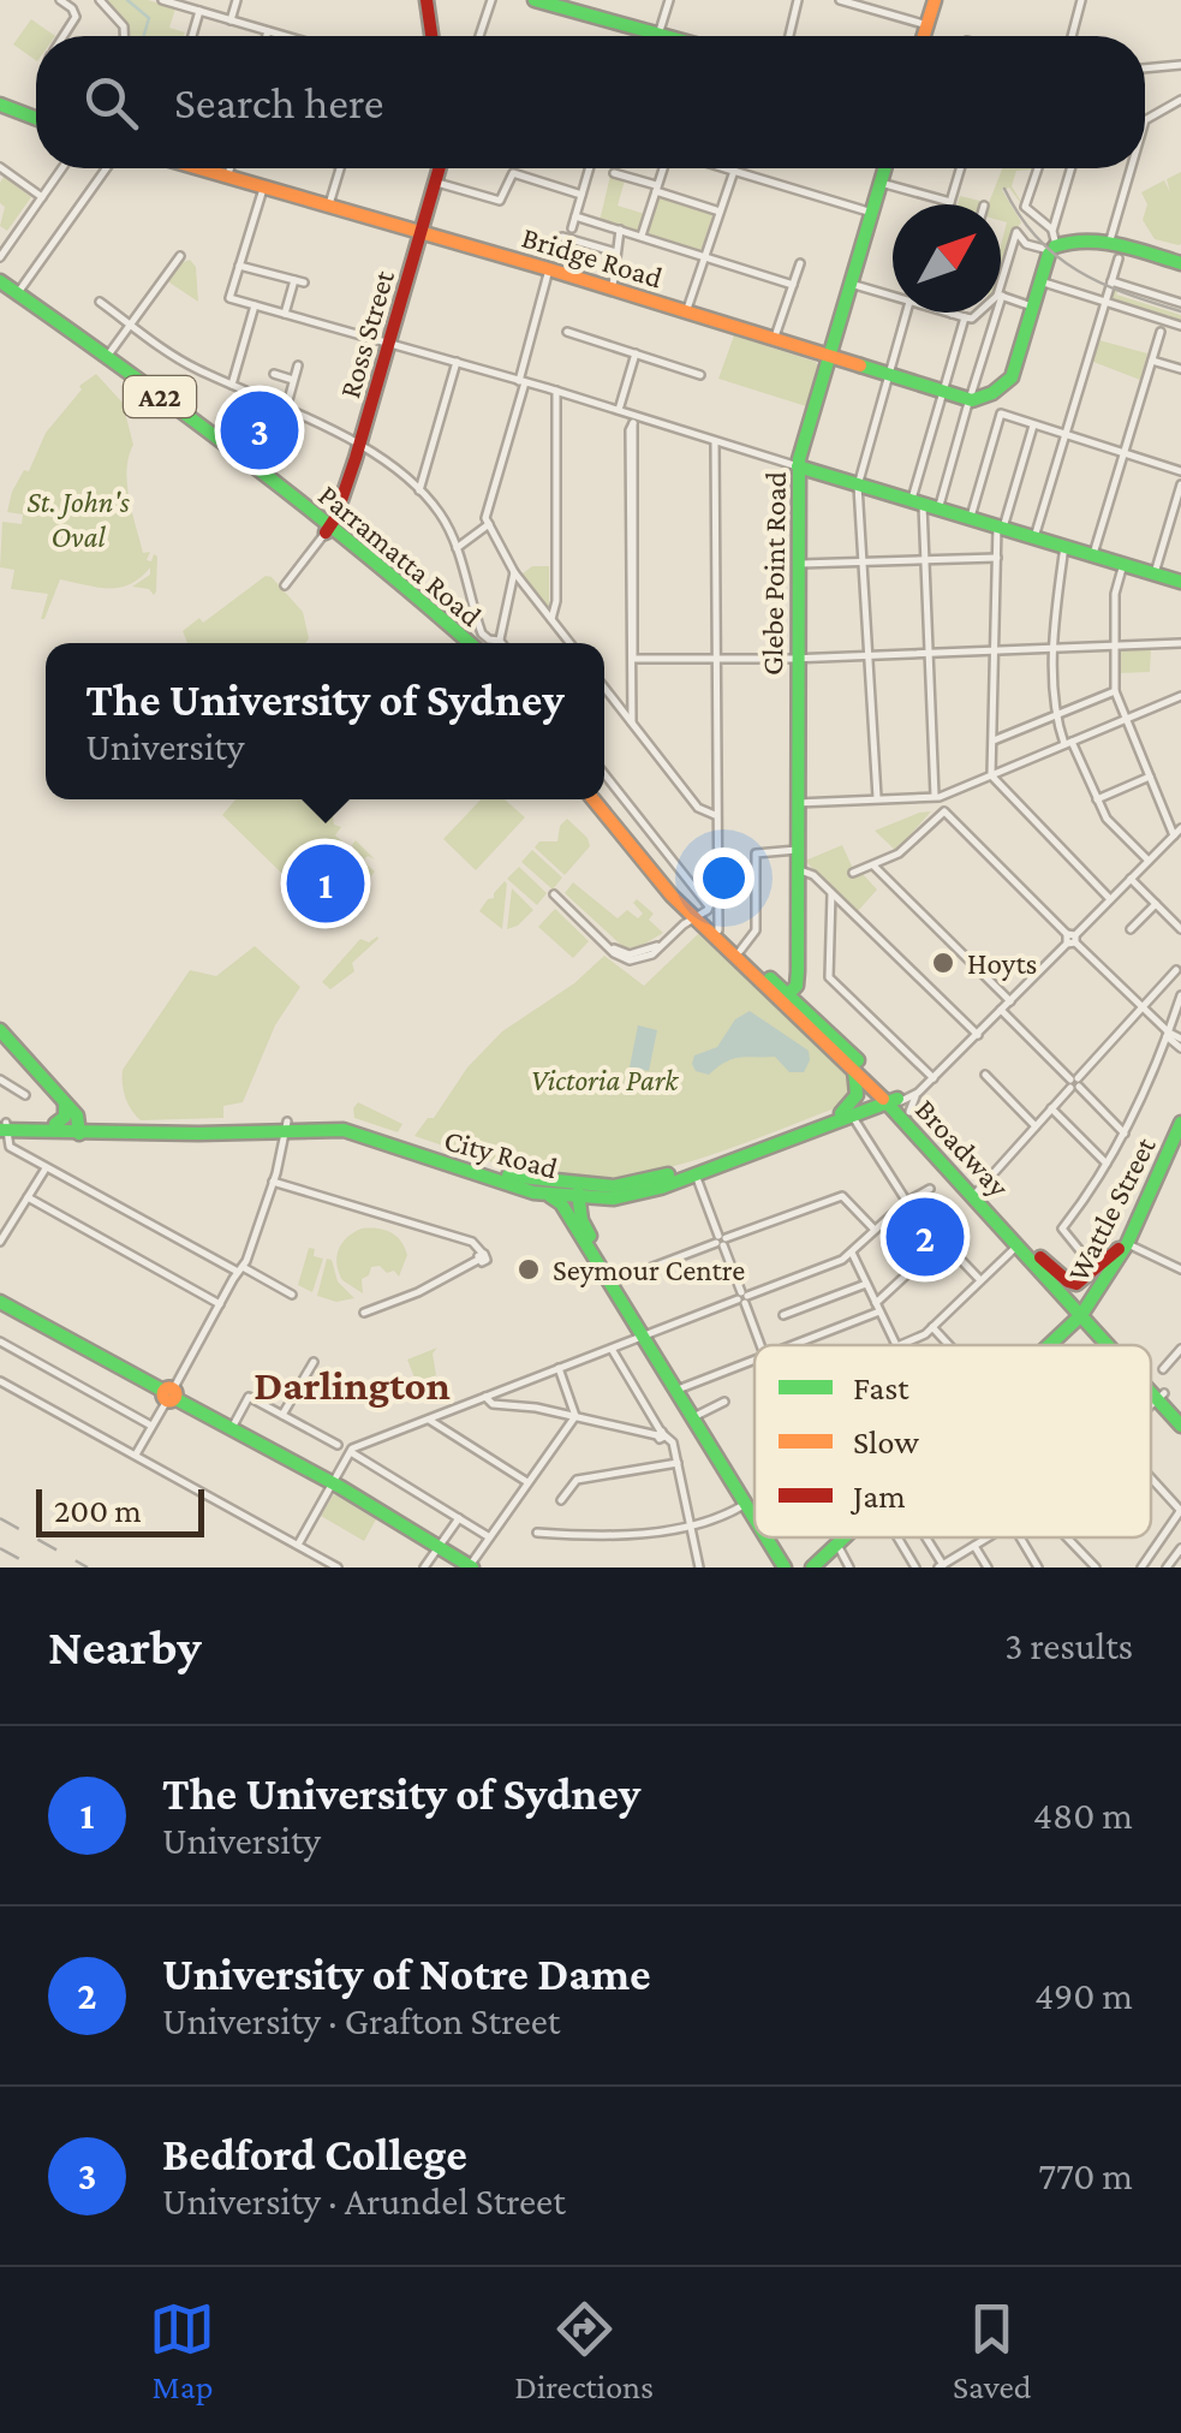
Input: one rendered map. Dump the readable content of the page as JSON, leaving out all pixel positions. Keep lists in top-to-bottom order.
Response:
{
  "streets": {
    "main road": [
      "Bridge Road",
      "Ross Street",
      "A22",
      "Parramatta Road",
      "Glebe Point Road",
      "Broadway",
      "City Road",
      "Wattle Street"
    ]
  },
  "crossings": [
    ["Bridge Road", "Ross Street"],
    ["Bridge Road", "Glebe Point Road"],
    ["Ross Street", "Parramatta Road"],
    ["Glebe Point Road", "Broadway"],
    ["Broadway", "City Road"],
    ["Broadway", "Wattle Street"]
  ],
  "districts": ["Darlington"],
  "parks": ["St. John's Oval", "Victoria Park"],
  "places": ["Hoyts", "Seymour Centre"],
  "legend": ["Fast", "Slow", "Jam"],
  "scale_bar": "200 m",
  "north": "top right",
  "page": {
    "search": "Search here",
    "pins": ["3", "1", "2"],
    "popup": ["The University of Sydney", "University"],
    "scale": "200 m",
    "heading": ["Nearby", "3 results"],
    "list": [
      {
        "mark": "1",
        "name": "The University of Sydney",
        "note": "University",
        "value": "480 m"
      },
      {
        "mark": "2",
        "name": "University of Notre Dame",
        "note": "University · Grafton Street",
        "value": "490 m"
      },
      {
        "mark": "3",
        "name": "Bedford College",
        "note": "University · Arundel Street",
        "value": "770 m"
      }
    ],
    "nav": ["Map", "Directions", "Saved"]
  }
}
